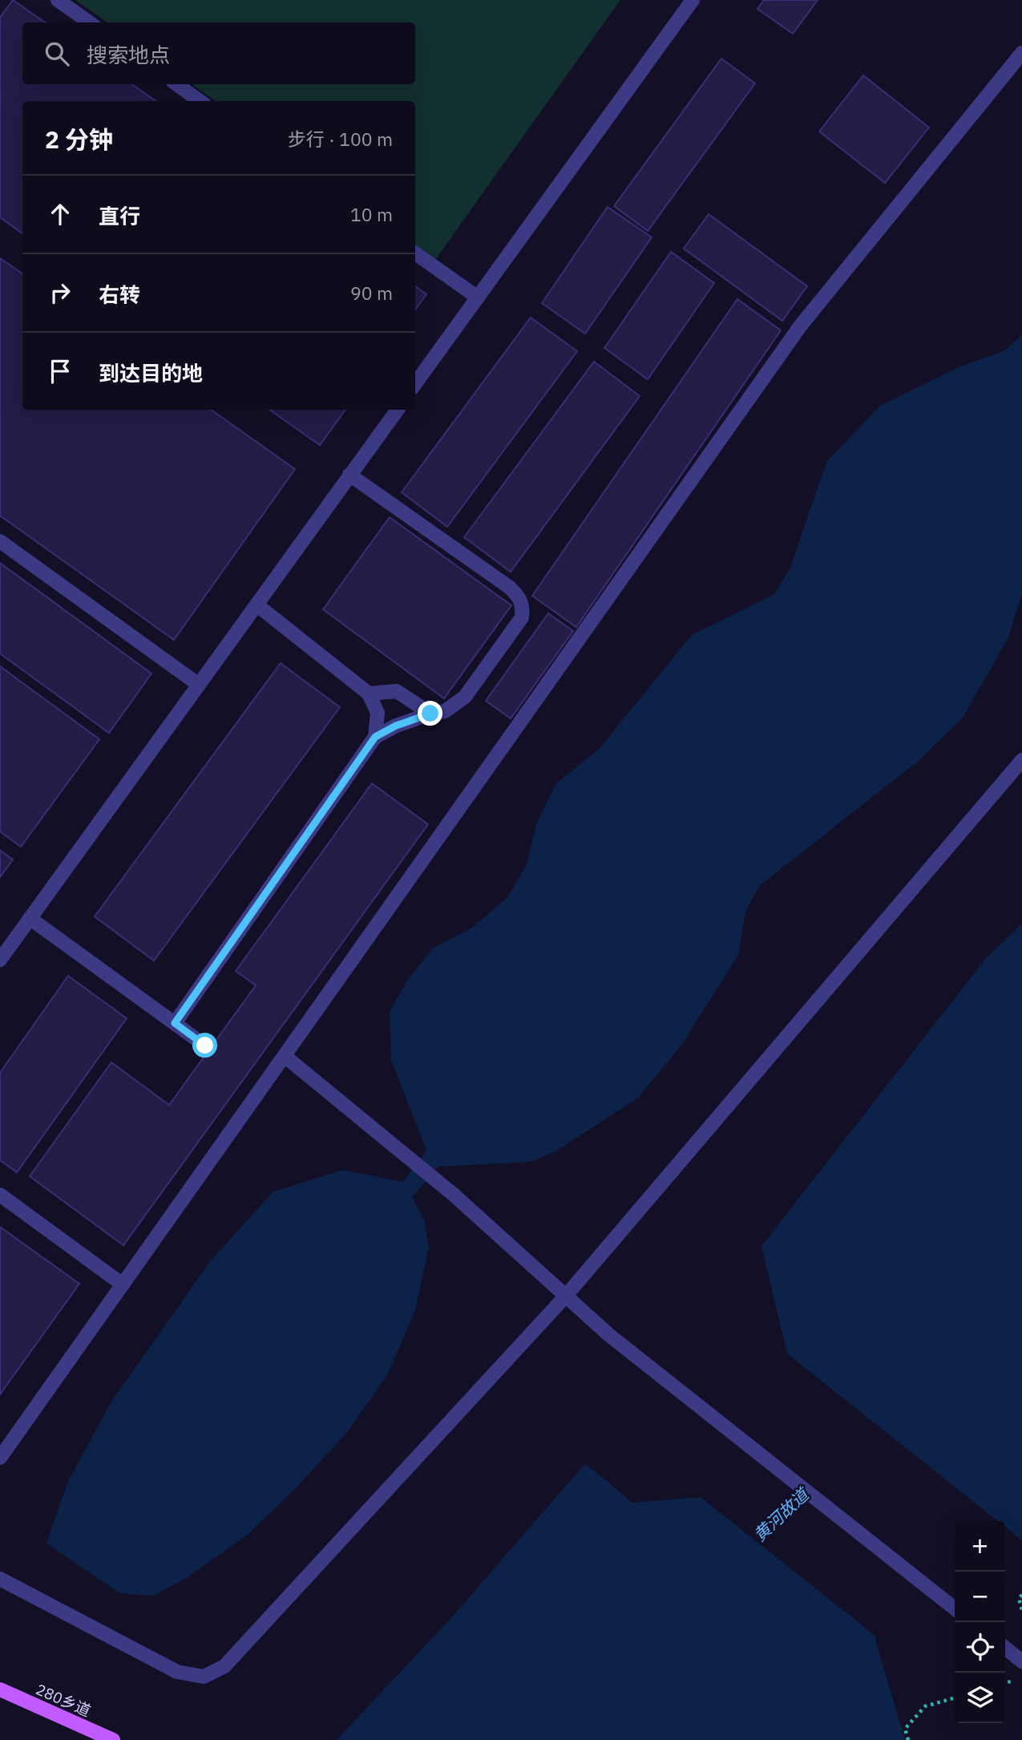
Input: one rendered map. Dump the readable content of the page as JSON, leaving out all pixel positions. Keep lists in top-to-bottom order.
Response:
{
  "streets": {
    "main road": ["280乡道"]
  },
  "water": ["黄河故道"],
  "page": {
    "search": "搜索地点",
    "heading": ["2 分钟", "步行 · 100 m"],
    "list": [
      ["直行", "10 m"],
      ["右转", "90 m"],
      "到达目的地"
    ],
    "map_buttons": ["+", "−"]
  }
}
